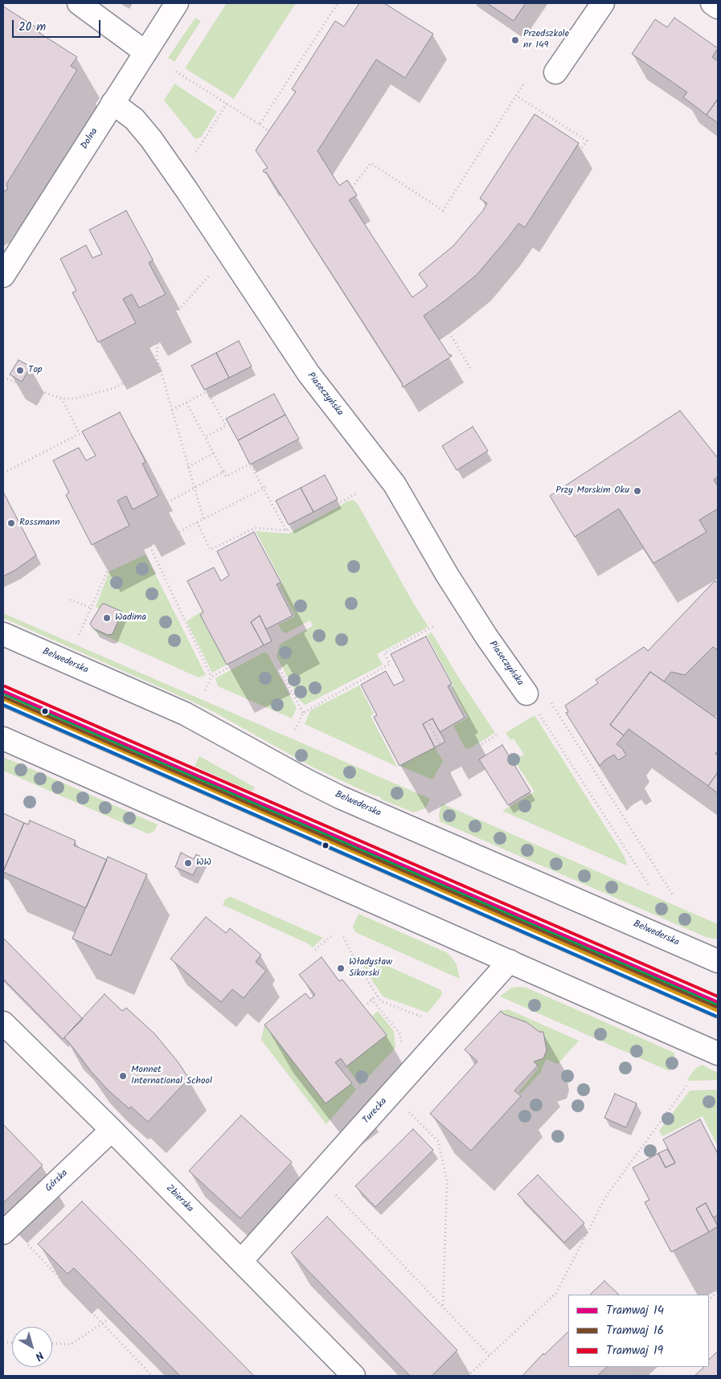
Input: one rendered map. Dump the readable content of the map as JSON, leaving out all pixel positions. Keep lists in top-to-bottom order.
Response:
{
  "streets": {
    "street": [
      "Dolna",
      "Piaseczyńska",
      "Belwederska",
      "Turecka",
      "Górska",
      "Zbierska"
    ]
  },
  "crossings": [
    ["Dolna", "Piaseczyńska"],
    ["Turecka", "Zbierska"],
    ["Górska", "Zbierska"]
  ],
  "places": [
    "Przedszkole nr 149",
    "Top",
    "Przy Morskim Oku",
    "Rossmann",
    "Wadima",
    "WW",
    "Władysław Sikorski",
    "Monnet International School"
  ],
  "lines": ["tram line 19", "tram line 14", "tram line 16"],
  "legend": ["Tramwaj 14", "Tramwaj 16", "Tramwaj 19"],
  "scale_bar": "20 m",
  "north": "bottom right"
}
